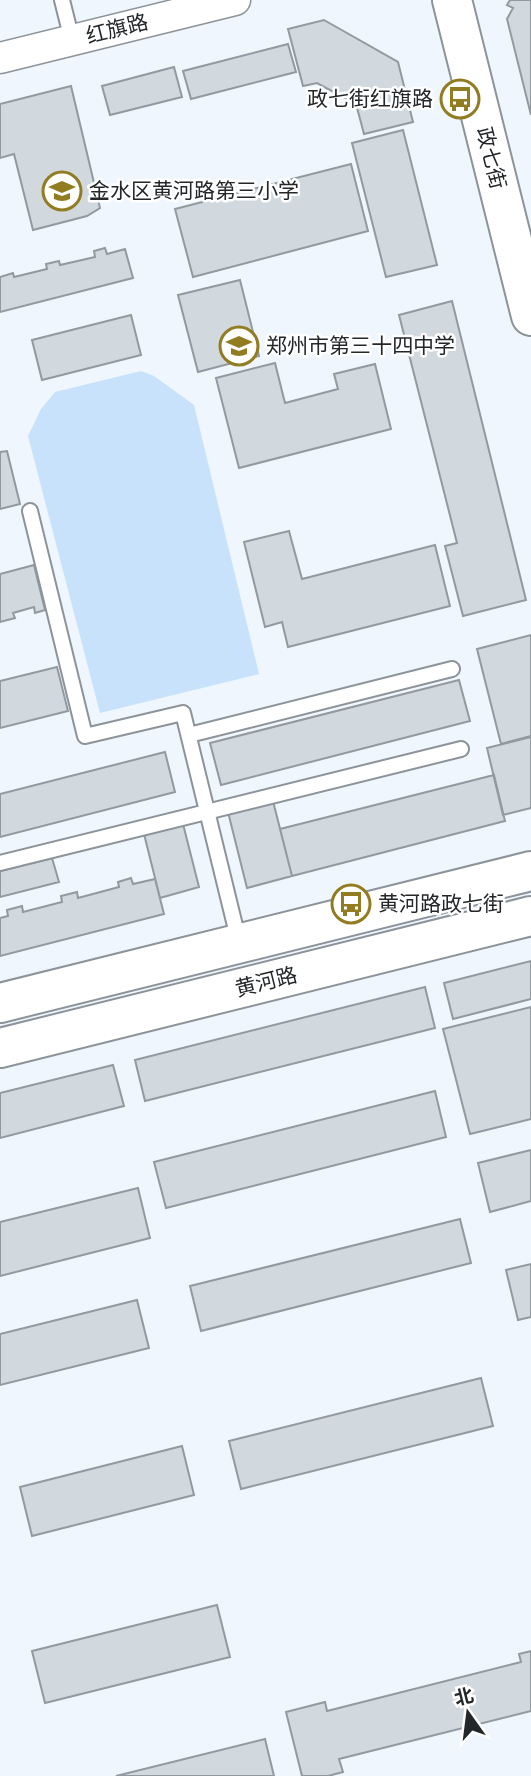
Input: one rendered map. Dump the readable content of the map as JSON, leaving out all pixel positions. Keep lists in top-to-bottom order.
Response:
{
  "streets": {
    "main road": ["政七街", "黄河路"],
    "street": ["红旗路"]
  },
  "places": {
    "bus stop": ["政七街红旗路", "黄河路政七街"],
    "school or university": ["金水区黄河路第三小学", "郑州市第三十四中学"]
  },
  "north": "top"
}
